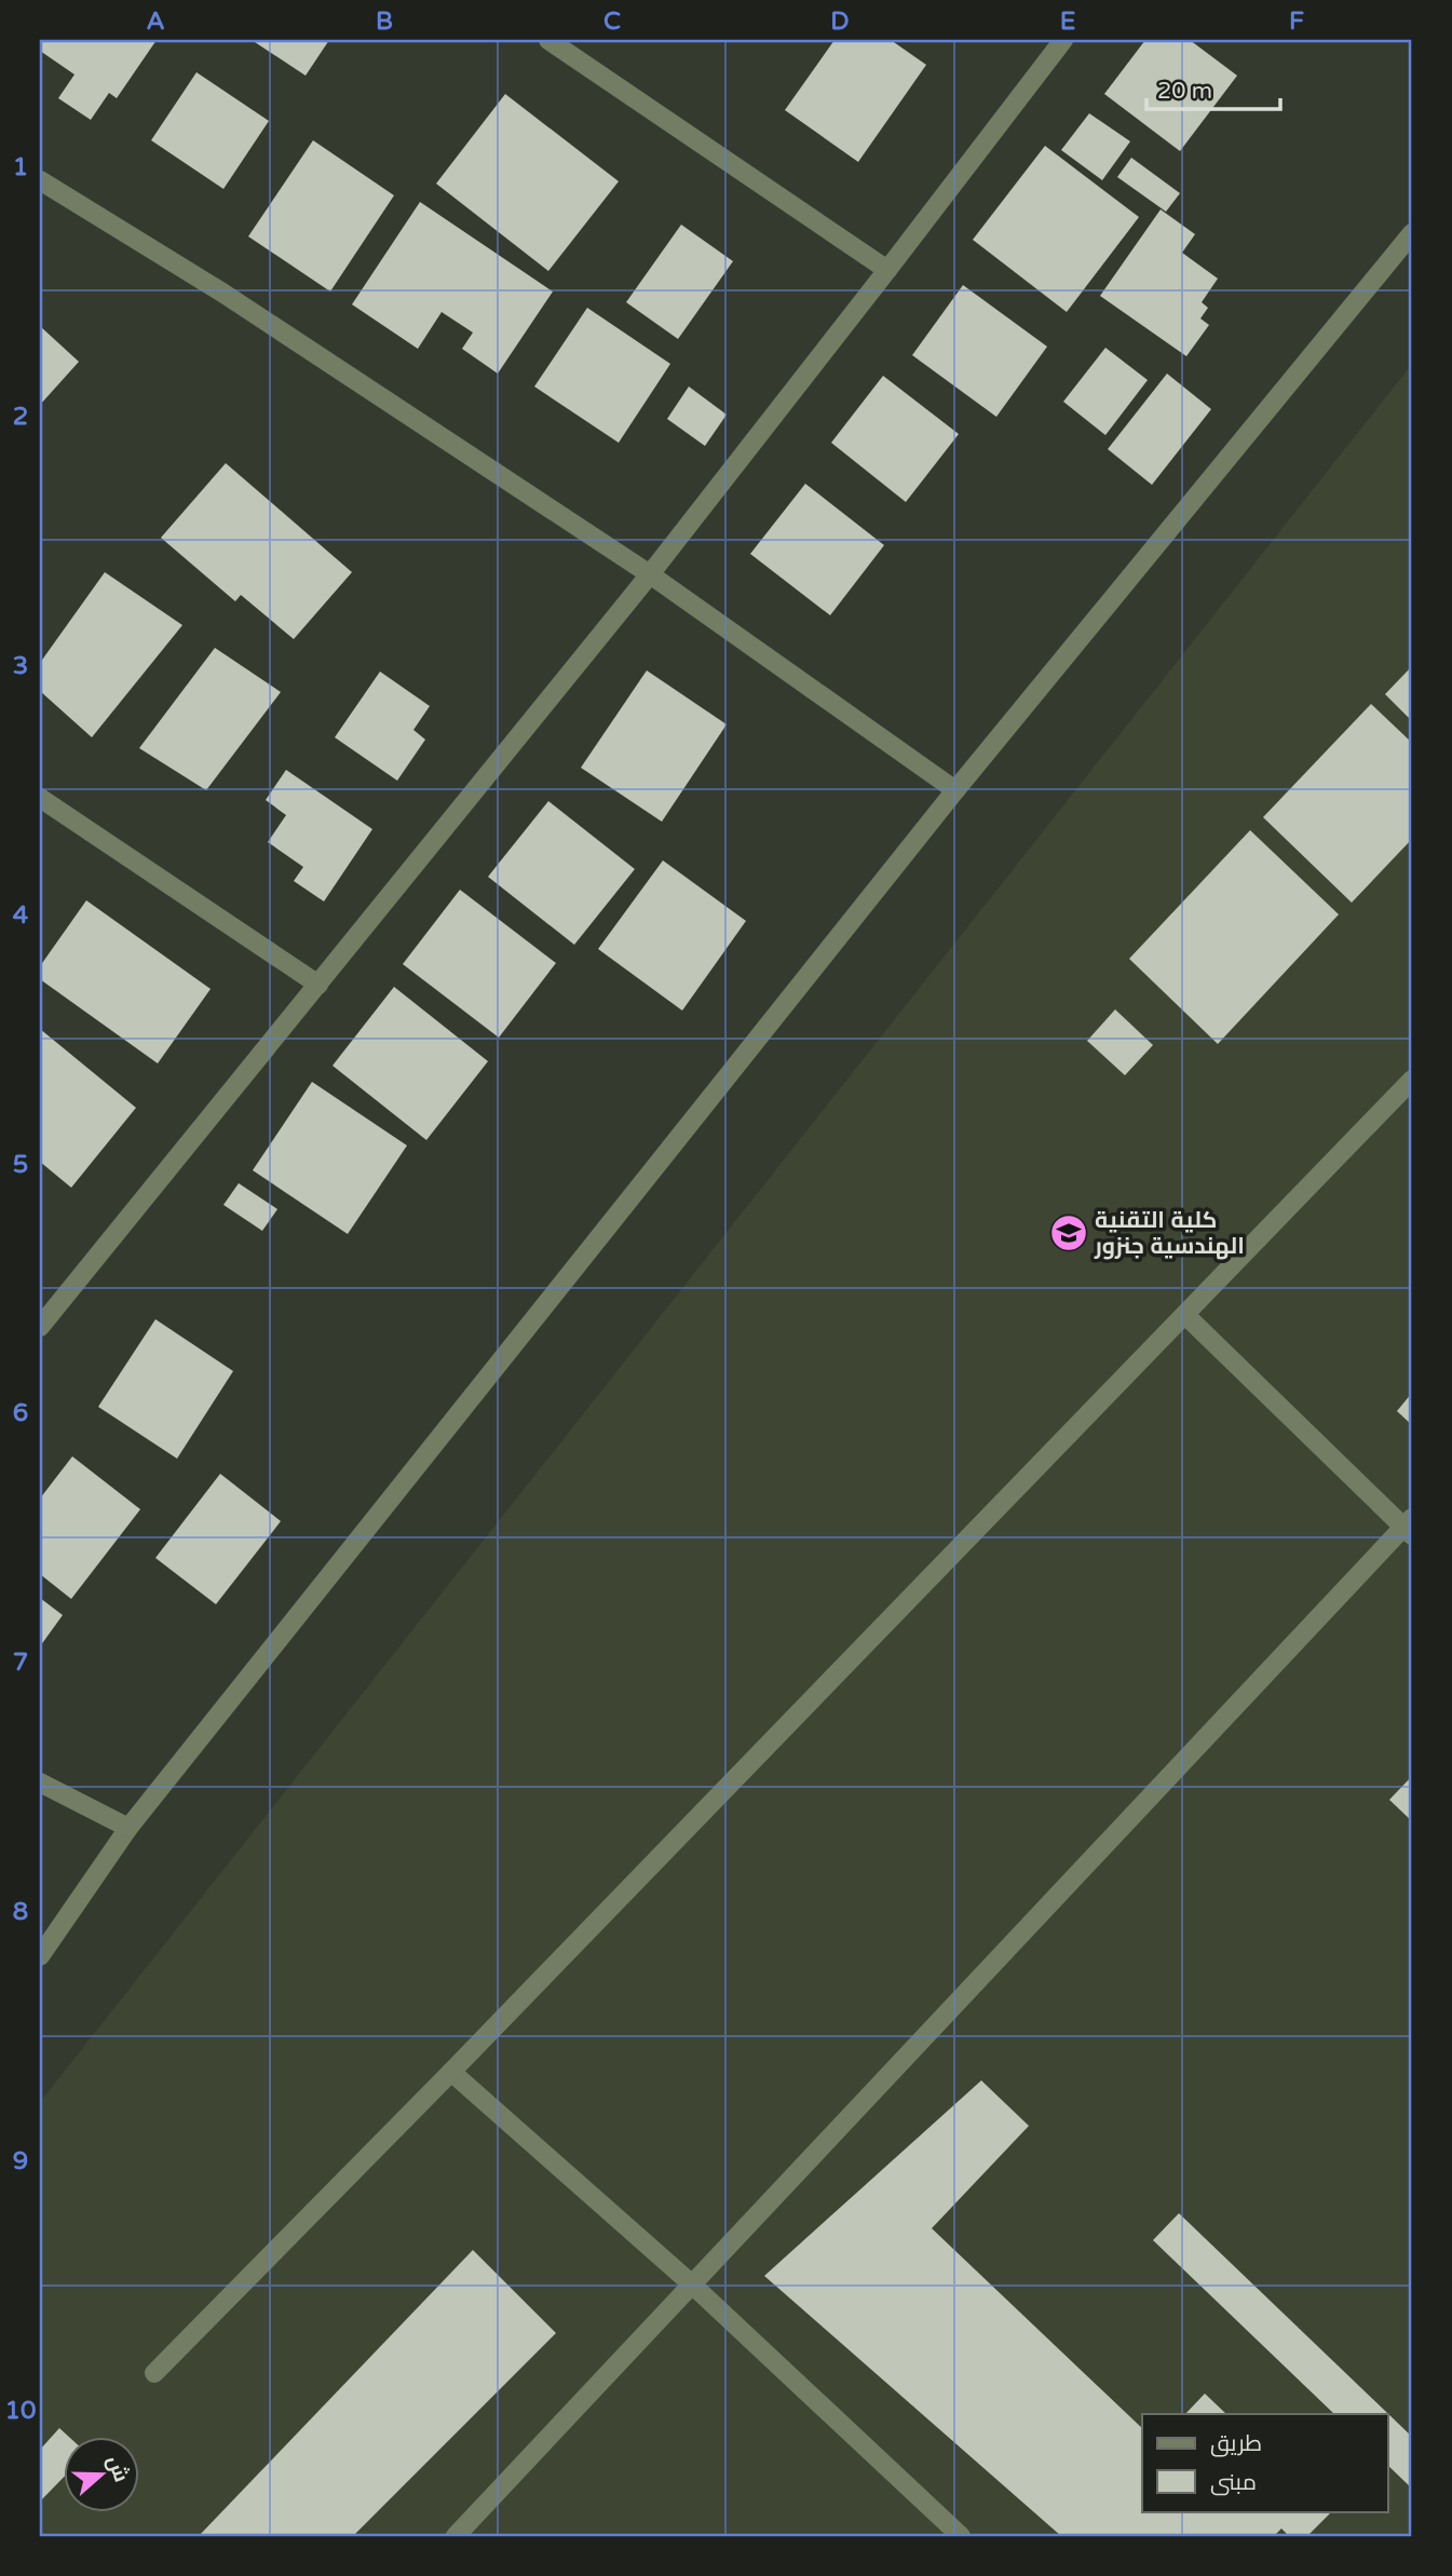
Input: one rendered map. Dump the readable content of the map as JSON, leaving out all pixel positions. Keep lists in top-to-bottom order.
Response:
{
  "places": {
    "school or university": ["كلية التقنية الهندسية جنزور"]
  },
  "legend": ["طريق", "مبنى"],
  "scale_bar": "20 m",
  "north": "right",
  "grid": {
    "columns": [
      "A",
      "B",
      "C",
      "D",
      "E",
      "F"
    ],
    "rows": [
      "1",
      "2",
      "3",
      "4",
      "5",
      "6",
      "7",
      "8",
      "9",
      "10"
    ]
  }
}
